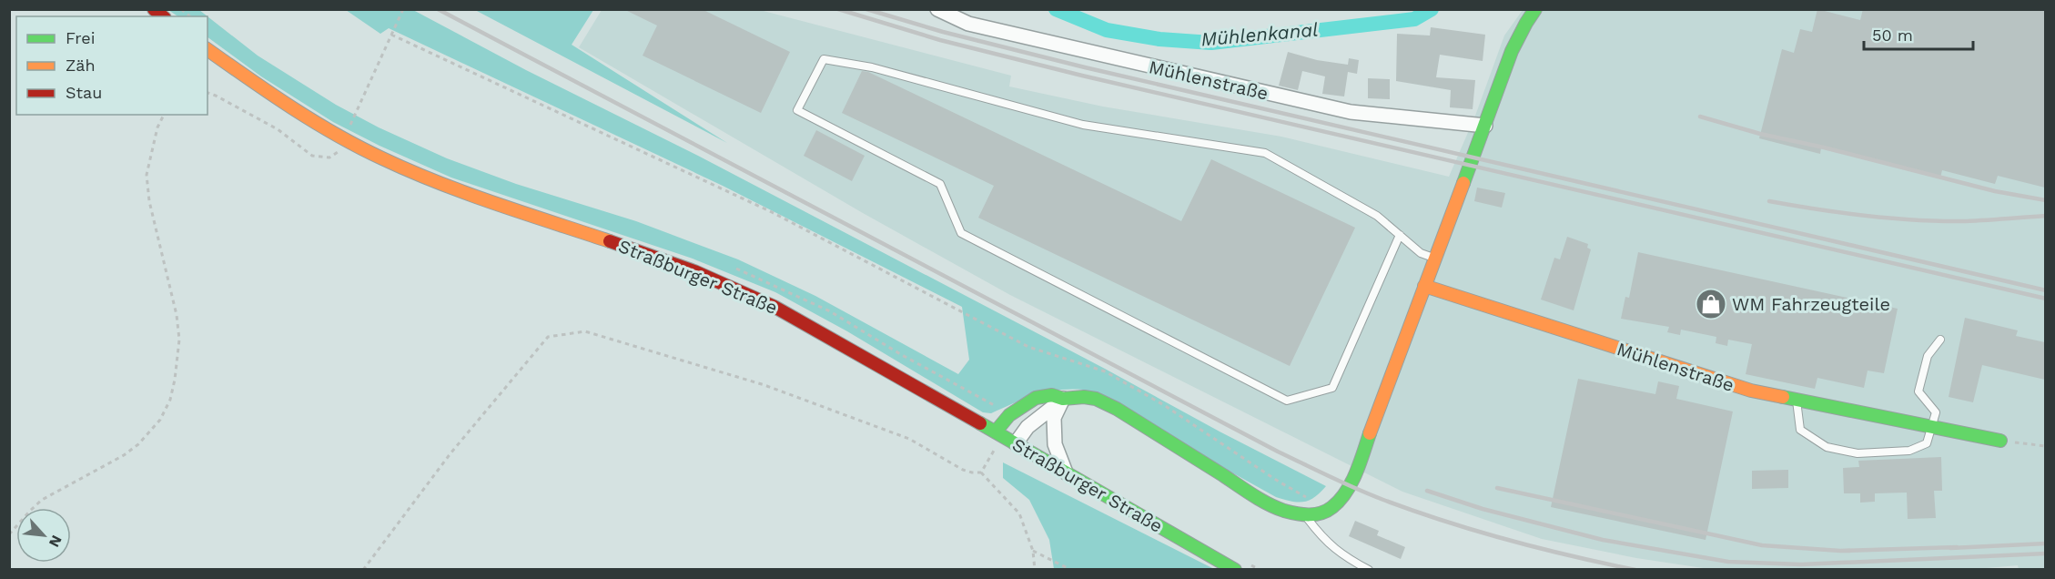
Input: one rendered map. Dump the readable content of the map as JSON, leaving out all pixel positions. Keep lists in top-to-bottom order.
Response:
{
  "streets": {
    "street": ["Mühlenstraße", "Straßburger Straße"]
  },
  "water": ["Mühlenkanal"],
  "places": {
    "shop": ["WM Fahrzeugteile"]
  },
  "legend": ["Frei", "Zäh", "Stau"],
  "scale_bar": "50 m",
  "north": "bottom right"
}
